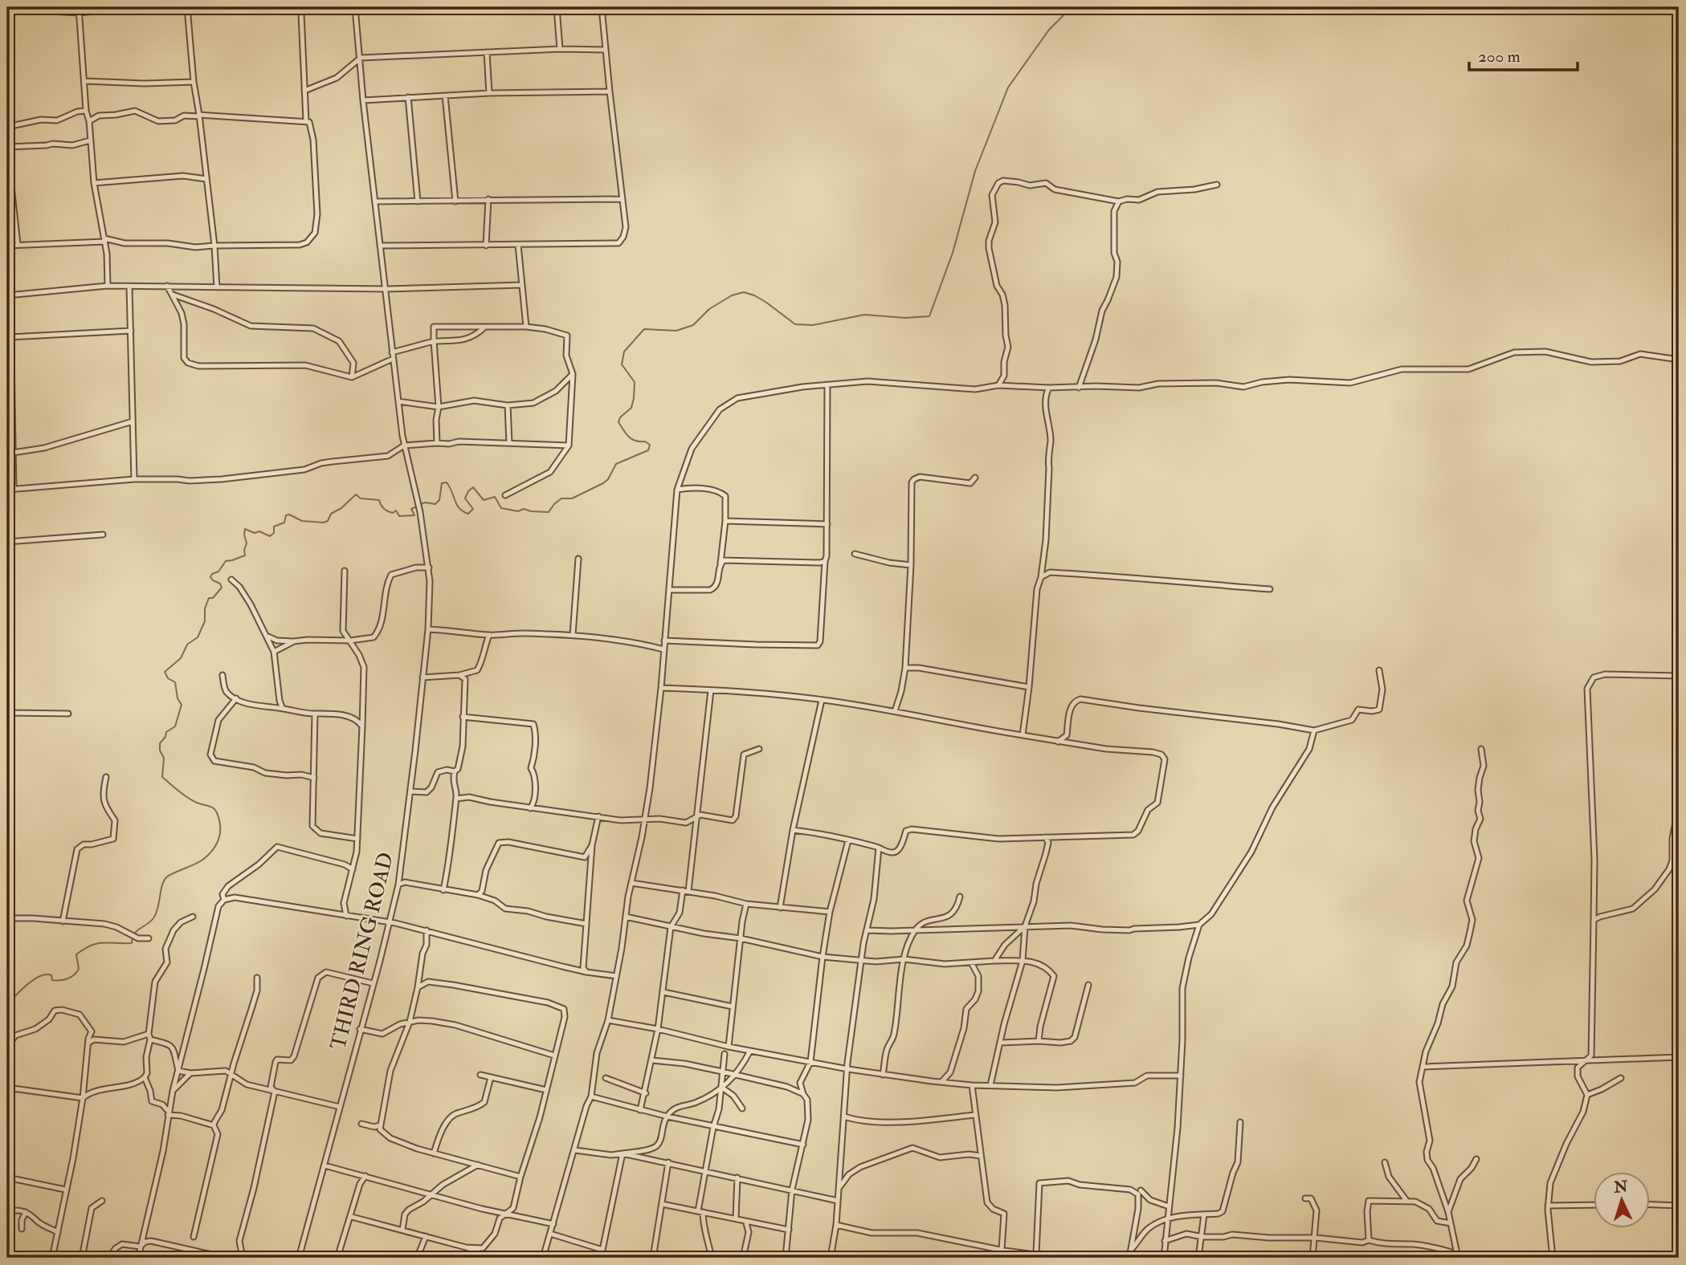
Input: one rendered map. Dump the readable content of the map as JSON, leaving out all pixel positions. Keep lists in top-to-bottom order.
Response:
{
  "streets": {
    "street": ["THIRD RING ROAD"]
  },
  "scale_bar": "200 m",
  "north": "top"
}
